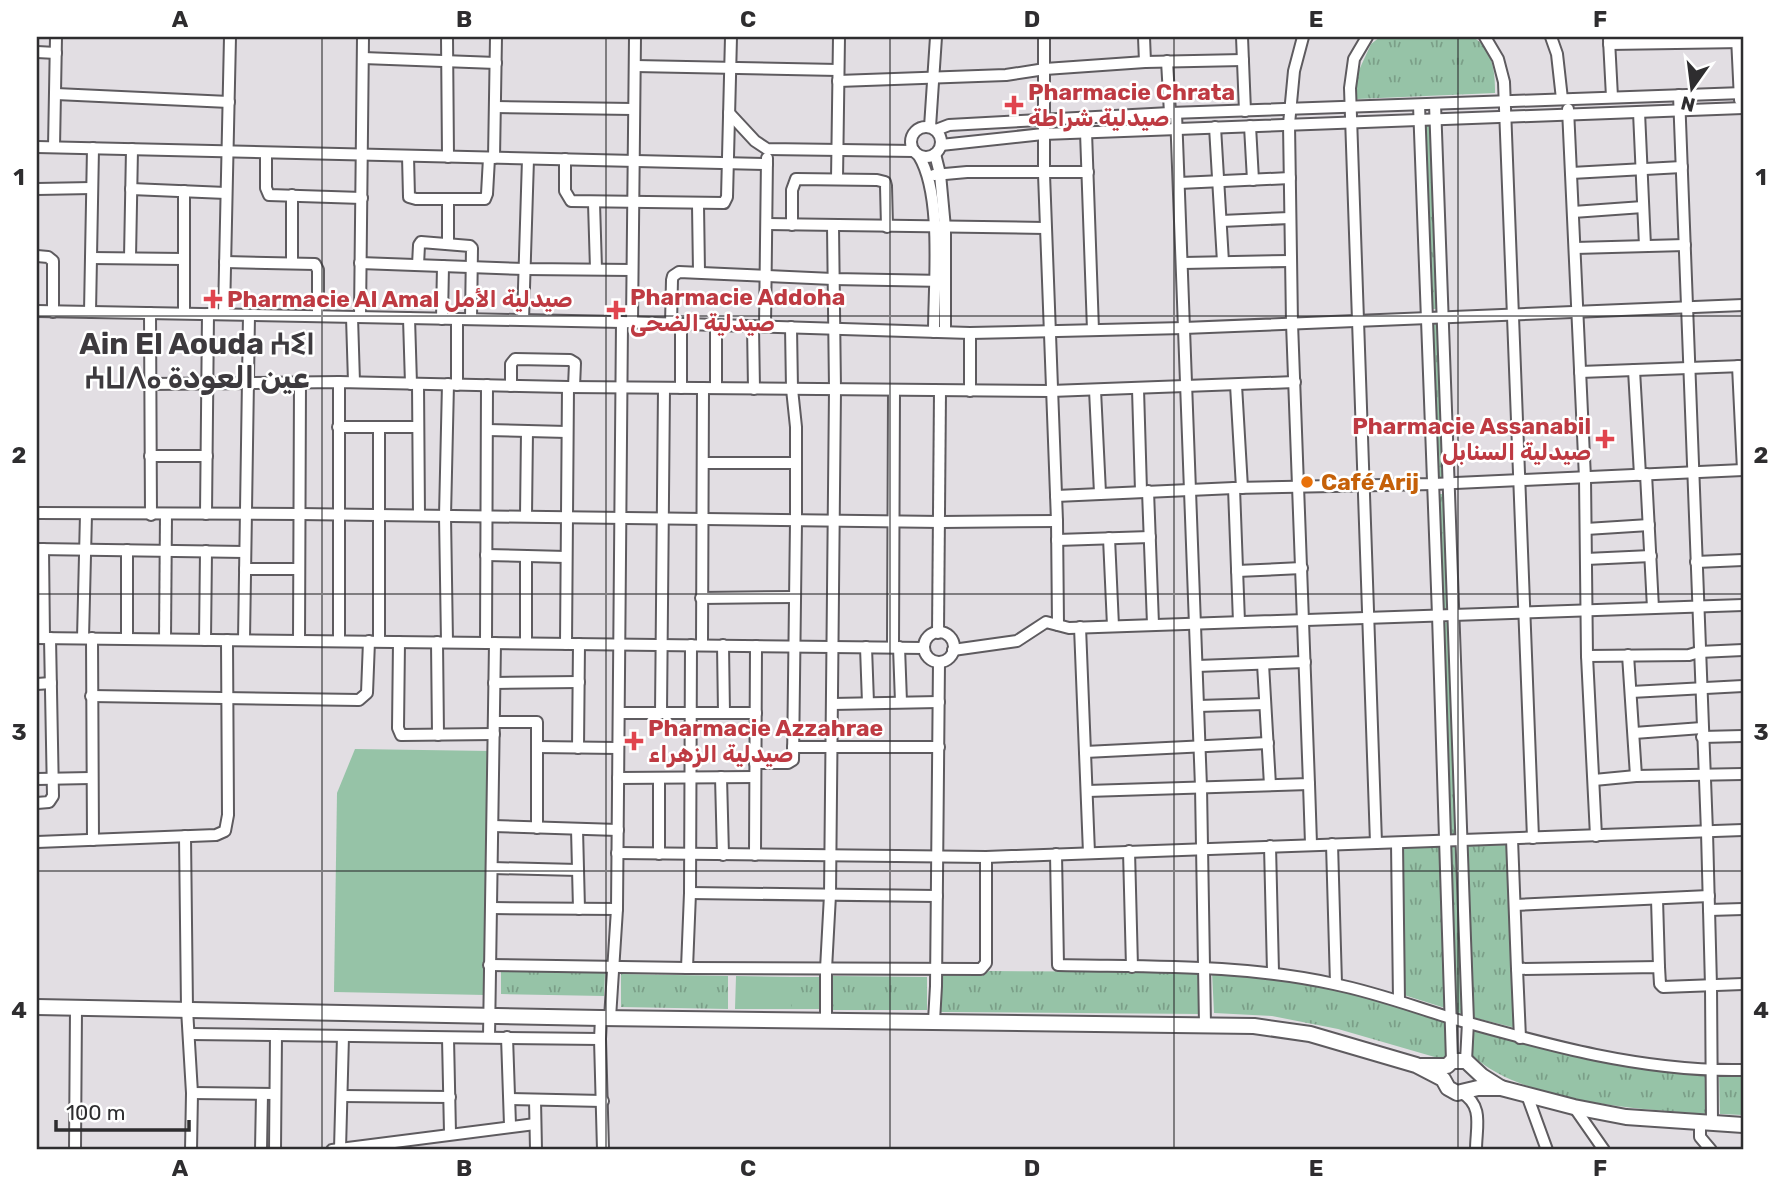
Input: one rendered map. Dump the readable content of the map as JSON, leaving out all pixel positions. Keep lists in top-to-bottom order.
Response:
{
  "districts": ["Ain El Aouda ⵄⵉⵏ ⵄⵡⴷⴰ عين العودة"],
  "places": {
    "health": [
      "Pharmacie Chrata صيدلية شراطة",
      "Pharmacie Al Amal صيدلية الأمل",
      "Pharmacie Addoha صيدلية الضحى",
      "Pharmacie Assanabil صيدلية السنابل",
      "Pharmacie Azzahrae صيدلية الزهراء"
    ],
    "other": ["Café Arij"]
  },
  "scale_bar": "100 m",
  "north": "bottom",
  "grid": {
    "columns": [
      "A",
      "B",
      "C",
      "D",
      "E",
      "F"
    ],
    "rows": [
      "1",
      "2",
      "3",
      "4"
    ]
  }
}
